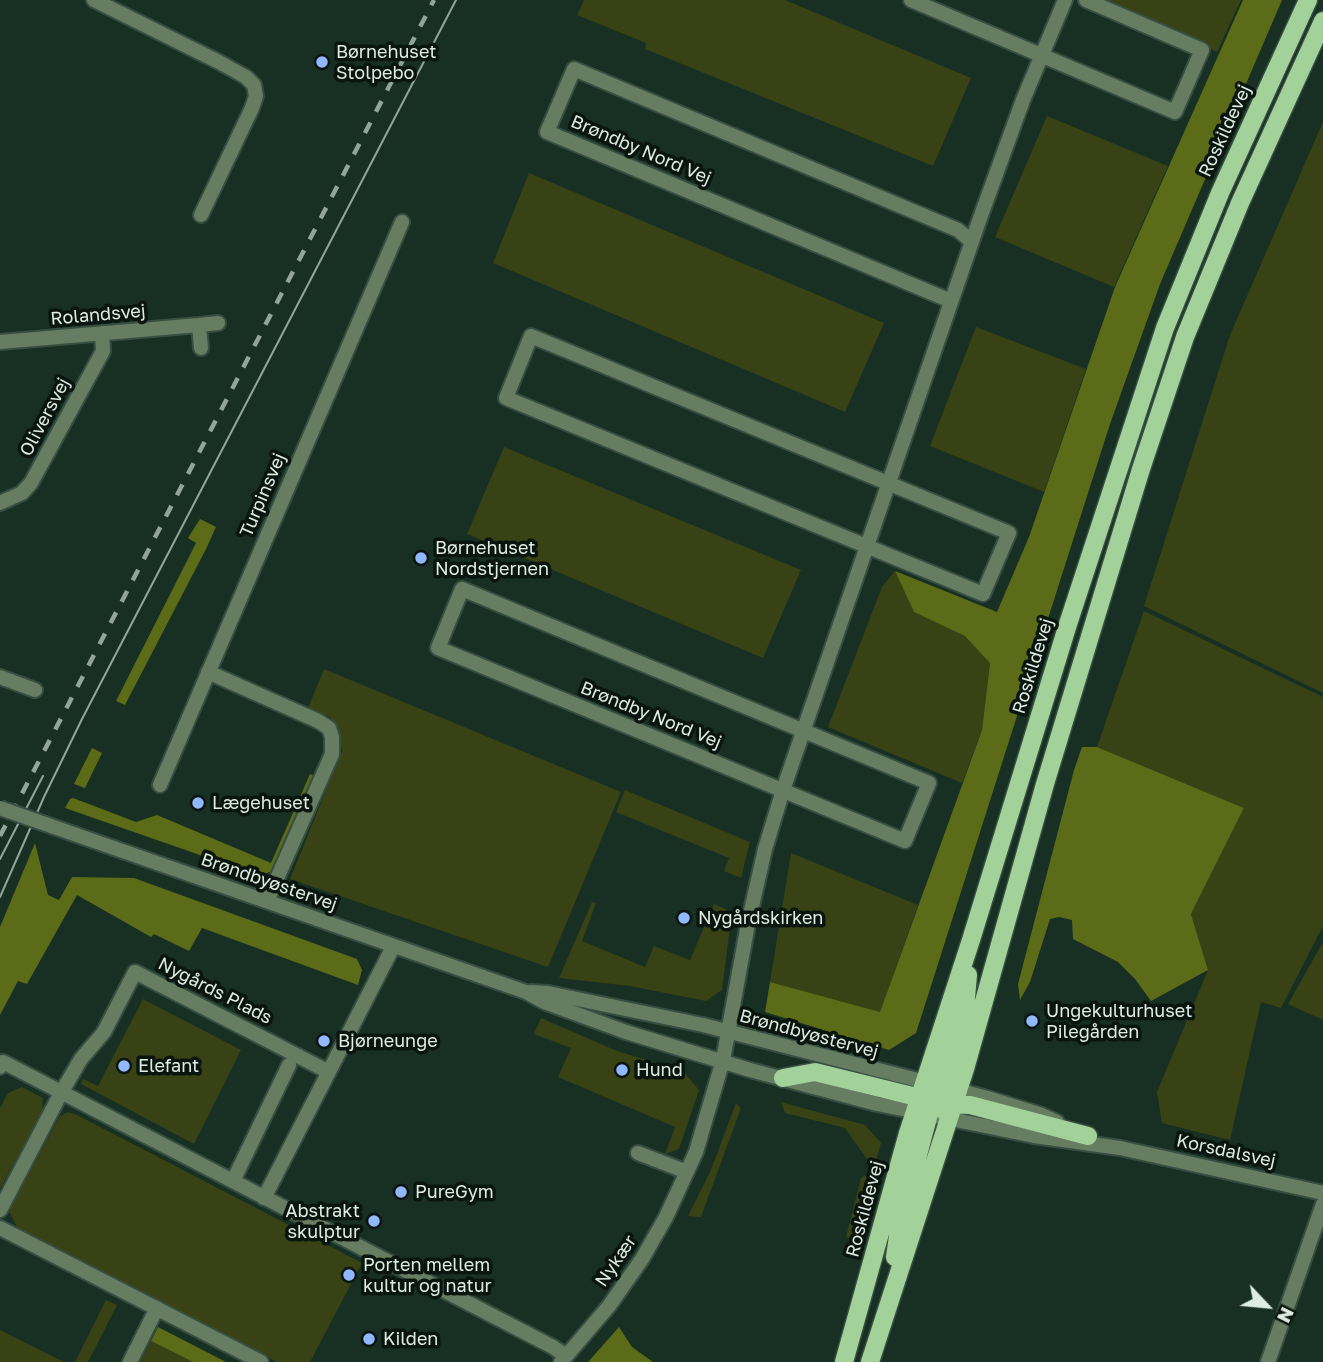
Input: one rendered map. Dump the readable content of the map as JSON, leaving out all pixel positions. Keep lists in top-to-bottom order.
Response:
{
  "streets": {
    "main road": ["Roskildevej"],
    "street": [
      "Brøndby Nord Vej",
      "Rolandsvej",
      "Oliversvej",
      "Turpinsvej",
      "Brøndbyøstervej",
      "Nygårds Plads",
      "Korsdalsvej",
      "Nykær"
    ]
  },
  "crossings": [
    ["Roskildevej", "Brøndbyøstervej"],
    ["Roskildevej", "Korsdalsvej"],
    ["Rolandsvej", "Oliversvej"],
    ["Brøndbyøstervej", "Korsdalsvej"],
    ["Brøndbyøstervej", "Nykær"]
  ],
  "places": [
    "Børnehuset Stolpebo",
    "Børnehuset Nordstjernen",
    "Lægehuset",
    "Nygårdskirken",
    "Ungekulturhuset Pilegården",
    "Bjørneunge",
    "Elefant",
    "Hund",
    "PureGym",
    "Abstrakt skulptur",
    "Porten mellem kultur og natur",
    "Kilden"
  ],
  "north": "bottom right"
}
